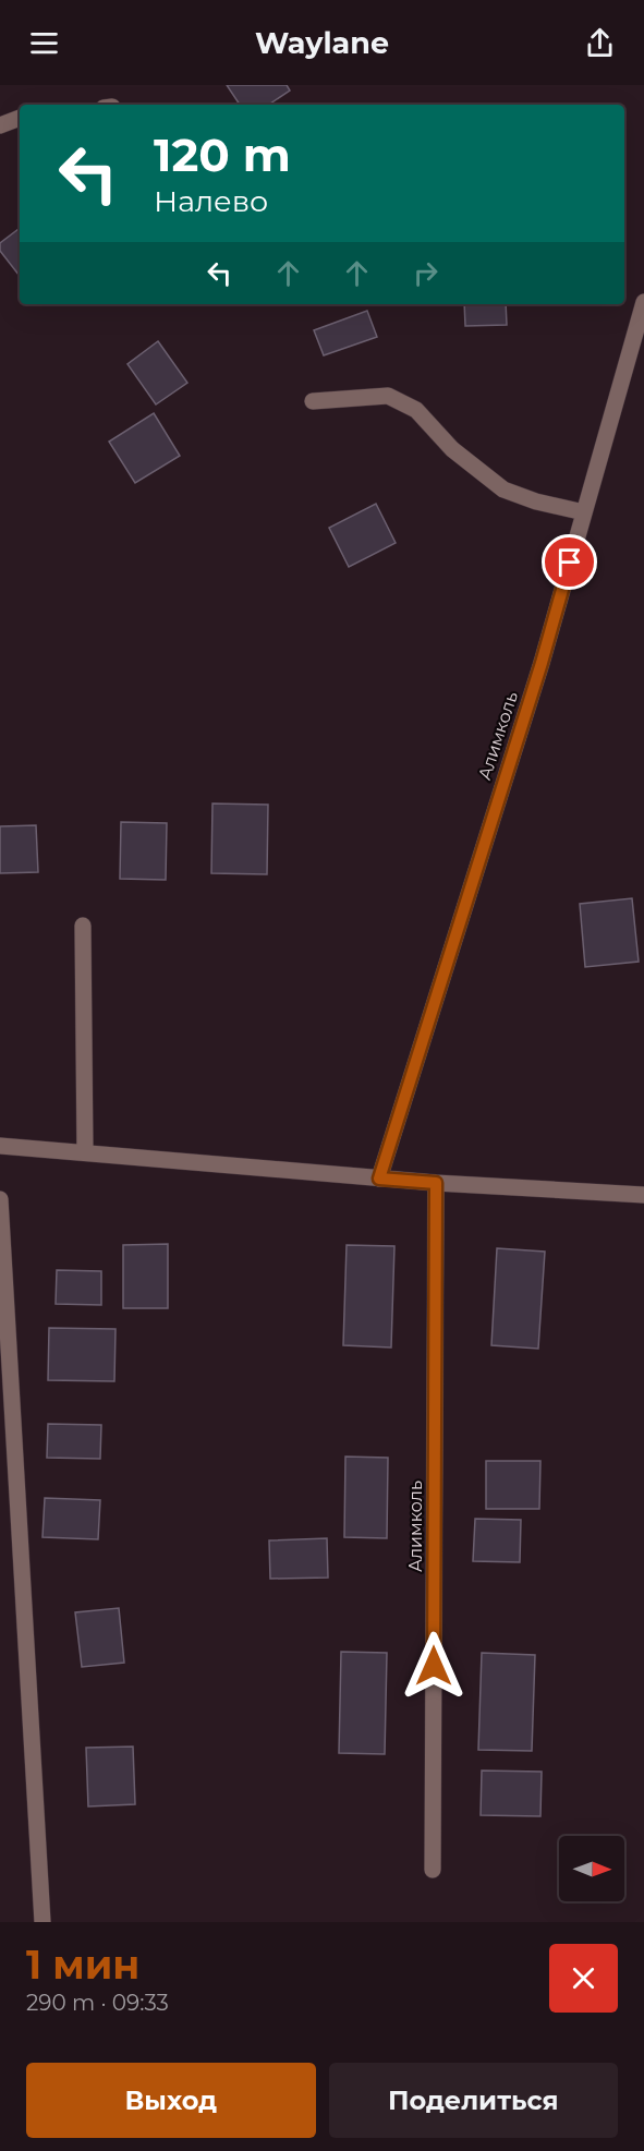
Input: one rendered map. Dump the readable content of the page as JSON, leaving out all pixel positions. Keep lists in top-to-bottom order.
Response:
{
  "streets": {
    "street": ["Алимколь"]
  },
  "north": "right",
  "page": {
    "header": "Waylane",
    "turn": ["120 m", "Налево"],
    "heading": ["1 мин", "290 m · 09:33"],
    "buttons": ["Выход", "Поделиться"]
  }
}
